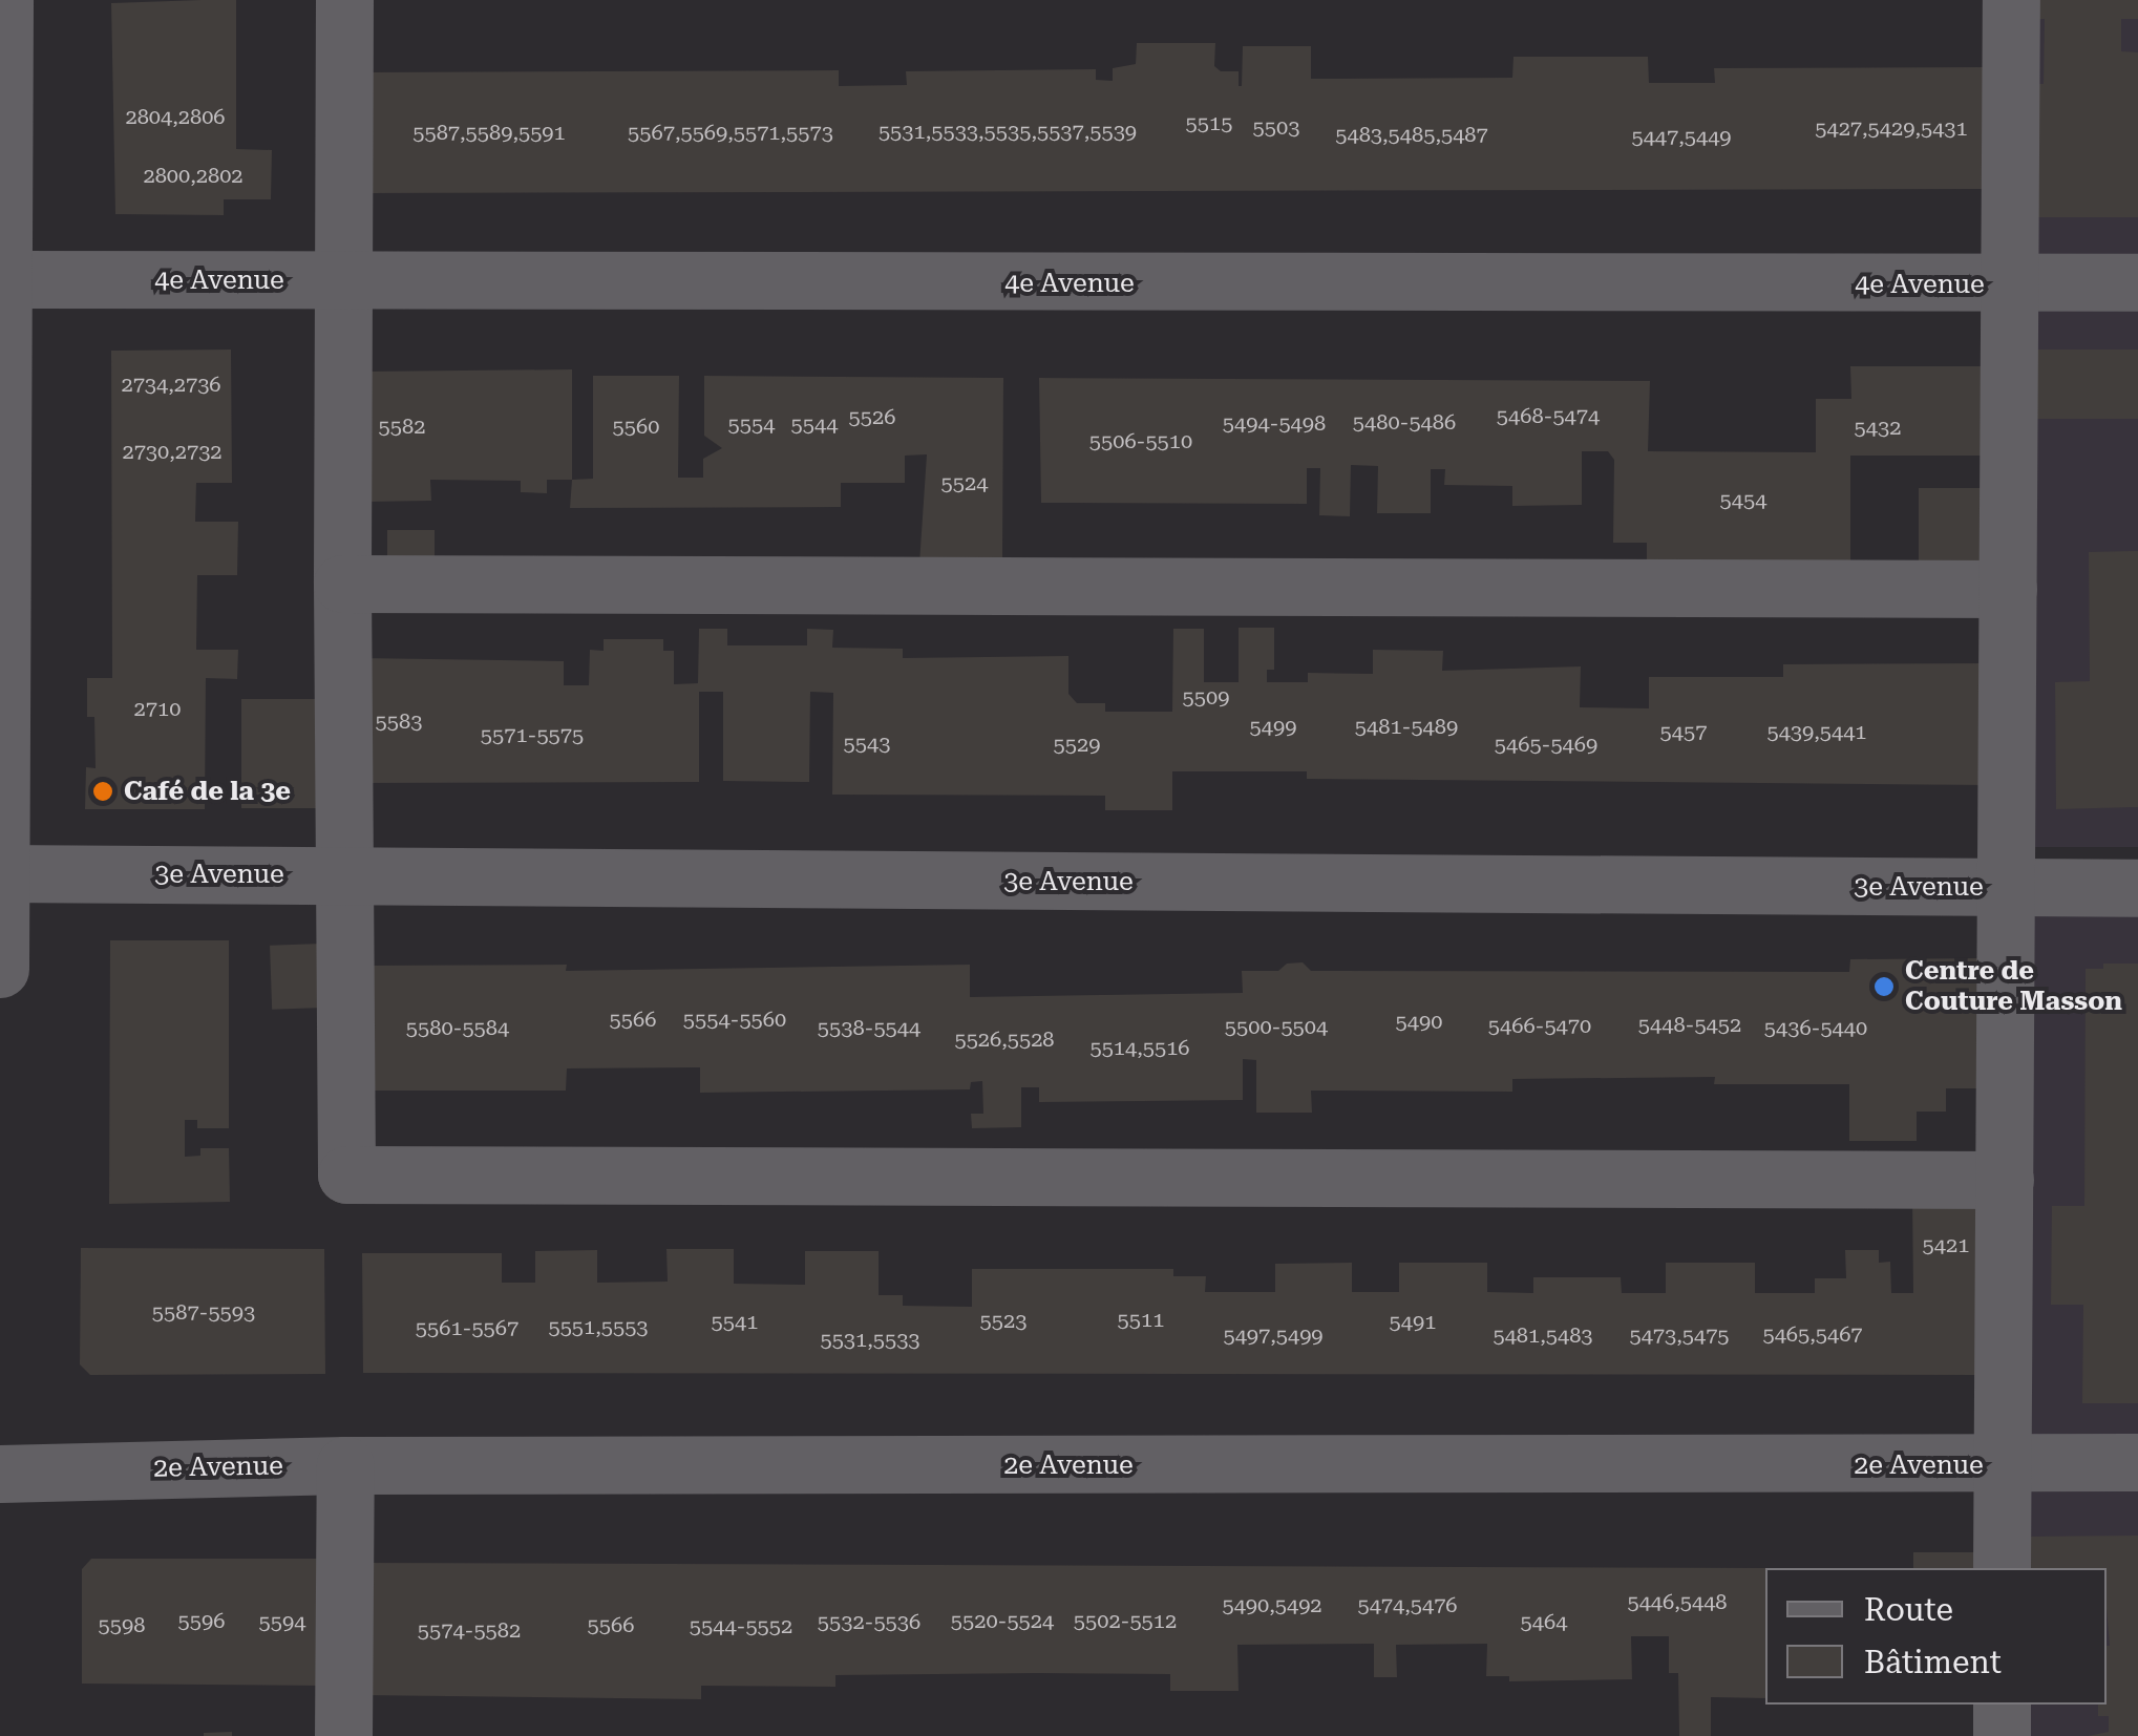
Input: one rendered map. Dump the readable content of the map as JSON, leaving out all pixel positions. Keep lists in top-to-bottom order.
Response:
{
  "streets": {
    "street": ["4e Avenue", "3e Avenue", "2e Avenue"]
  },
  "places": ["Café de la 3e", "Centre de Couture Masson"],
  "house_numbers": [
    "2804,2806",
    "5515",
    "5503",
    "5427,5429,5431",
    "5531,5533,5535,5537,5539",
    "5587,5589,5591",
    "5567,5569,5571,5573",
    "5483,5485,5487",
    "5447,5449",
    "2800,2802",
    "2734,2736",
    "5468-5474",
    "5526",
    "5480-5486",
    "5494-5498",
    "5554",
    "5544",
    "5582",
    "5560",
    "5432",
    "5506-5510",
    "2730,2732",
    "5524",
    "5454",
    "5509",
    "2710",
    "5583",
    "5499",
    "5481-5489",
    "5457",
    "5439,5441",
    "5571-5575",
    "5543",
    "5529",
    "5465-5469",
    "5566",
    "5554-5560",
    "5490",
    "5448-5452",
    "5466-5470",
    "5500-5504",
    "5580-5584",
    "5538-5544",
    "5436-5440",
    "5526,5528",
    "5514,5516",
    "5421",
    "5587-5593",
    "5511",
    "5523",
    "5541",
    "5491",
    "5551,5553",
    "5561-5567",
    "5465,5467",
    "5497,5499",
    "5481,5483",
    "5473,5475",
    "5531,5533",
    "5446,5448",
    "5490,5492",
    "5474,5476",
    "5596",
    "5520-5524",
    "5502-5512",
    "5594",
    "5532-5536",
    "5464",
    "5598",
    "5566",
    "5544-5552",
    "5574-5582"
  ],
  "legend": ["Route", "Bâtiment"]
}
